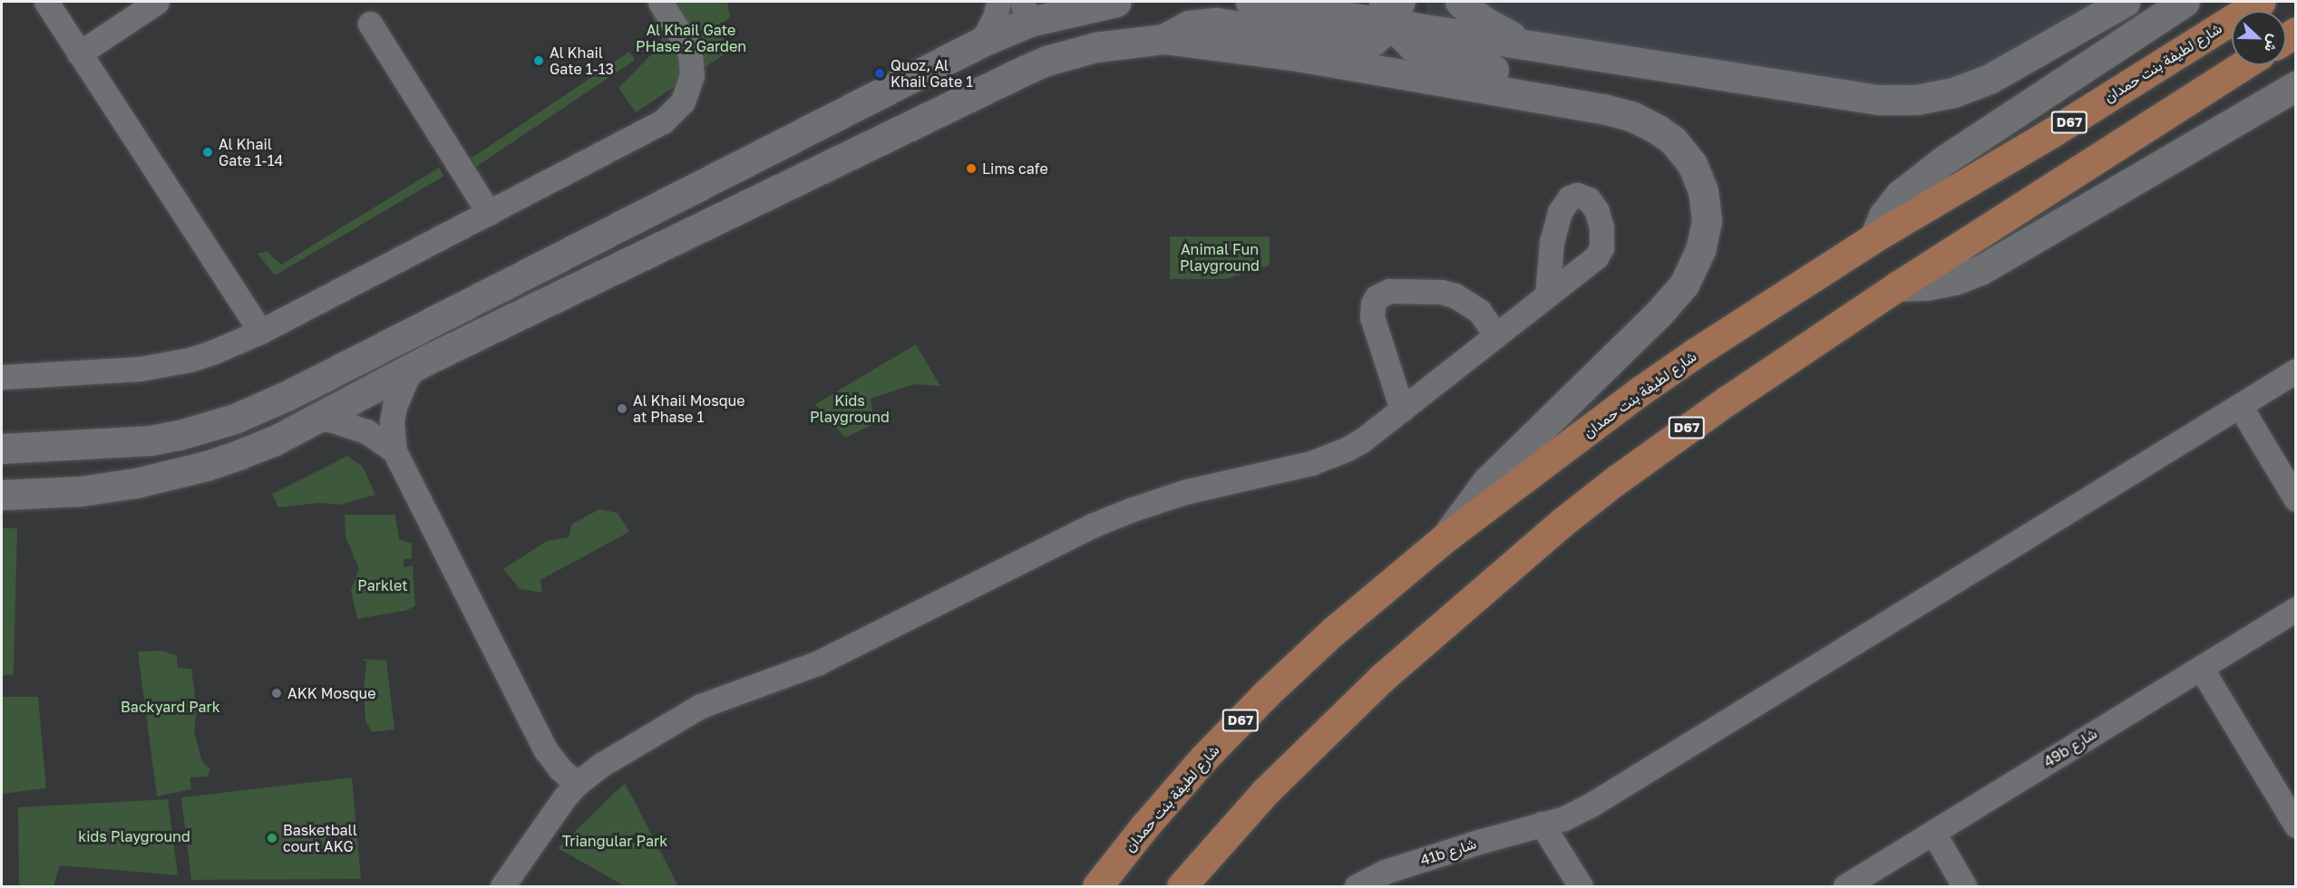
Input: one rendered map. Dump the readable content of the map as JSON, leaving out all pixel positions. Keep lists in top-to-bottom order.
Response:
{
  "streets": {
    "main road": ["شارع لطيفة بنت حمدان", "D67"],
    "street": ["49b شارع", "41b شارع"]
  },
  "parks": [
    "Al Khail Gate PHase 2 Garden",
    "Animal Fun Playground",
    "Kids Playground",
    "Parklet",
    "Backyard Park",
    "kids Playground",
    "Triangular Park"
  ],
  "places": [
    "Al Khail Gate 1-13",
    "Quoz, Al Khail Gate 1",
    "Al Khail Gate 1-14",
    "Lims cafe",
    "Al Khail Mosque at Phase 1",
    "AKK Mosque",
    "Basketball court AKG"
  ],
  "north": "right"
}
